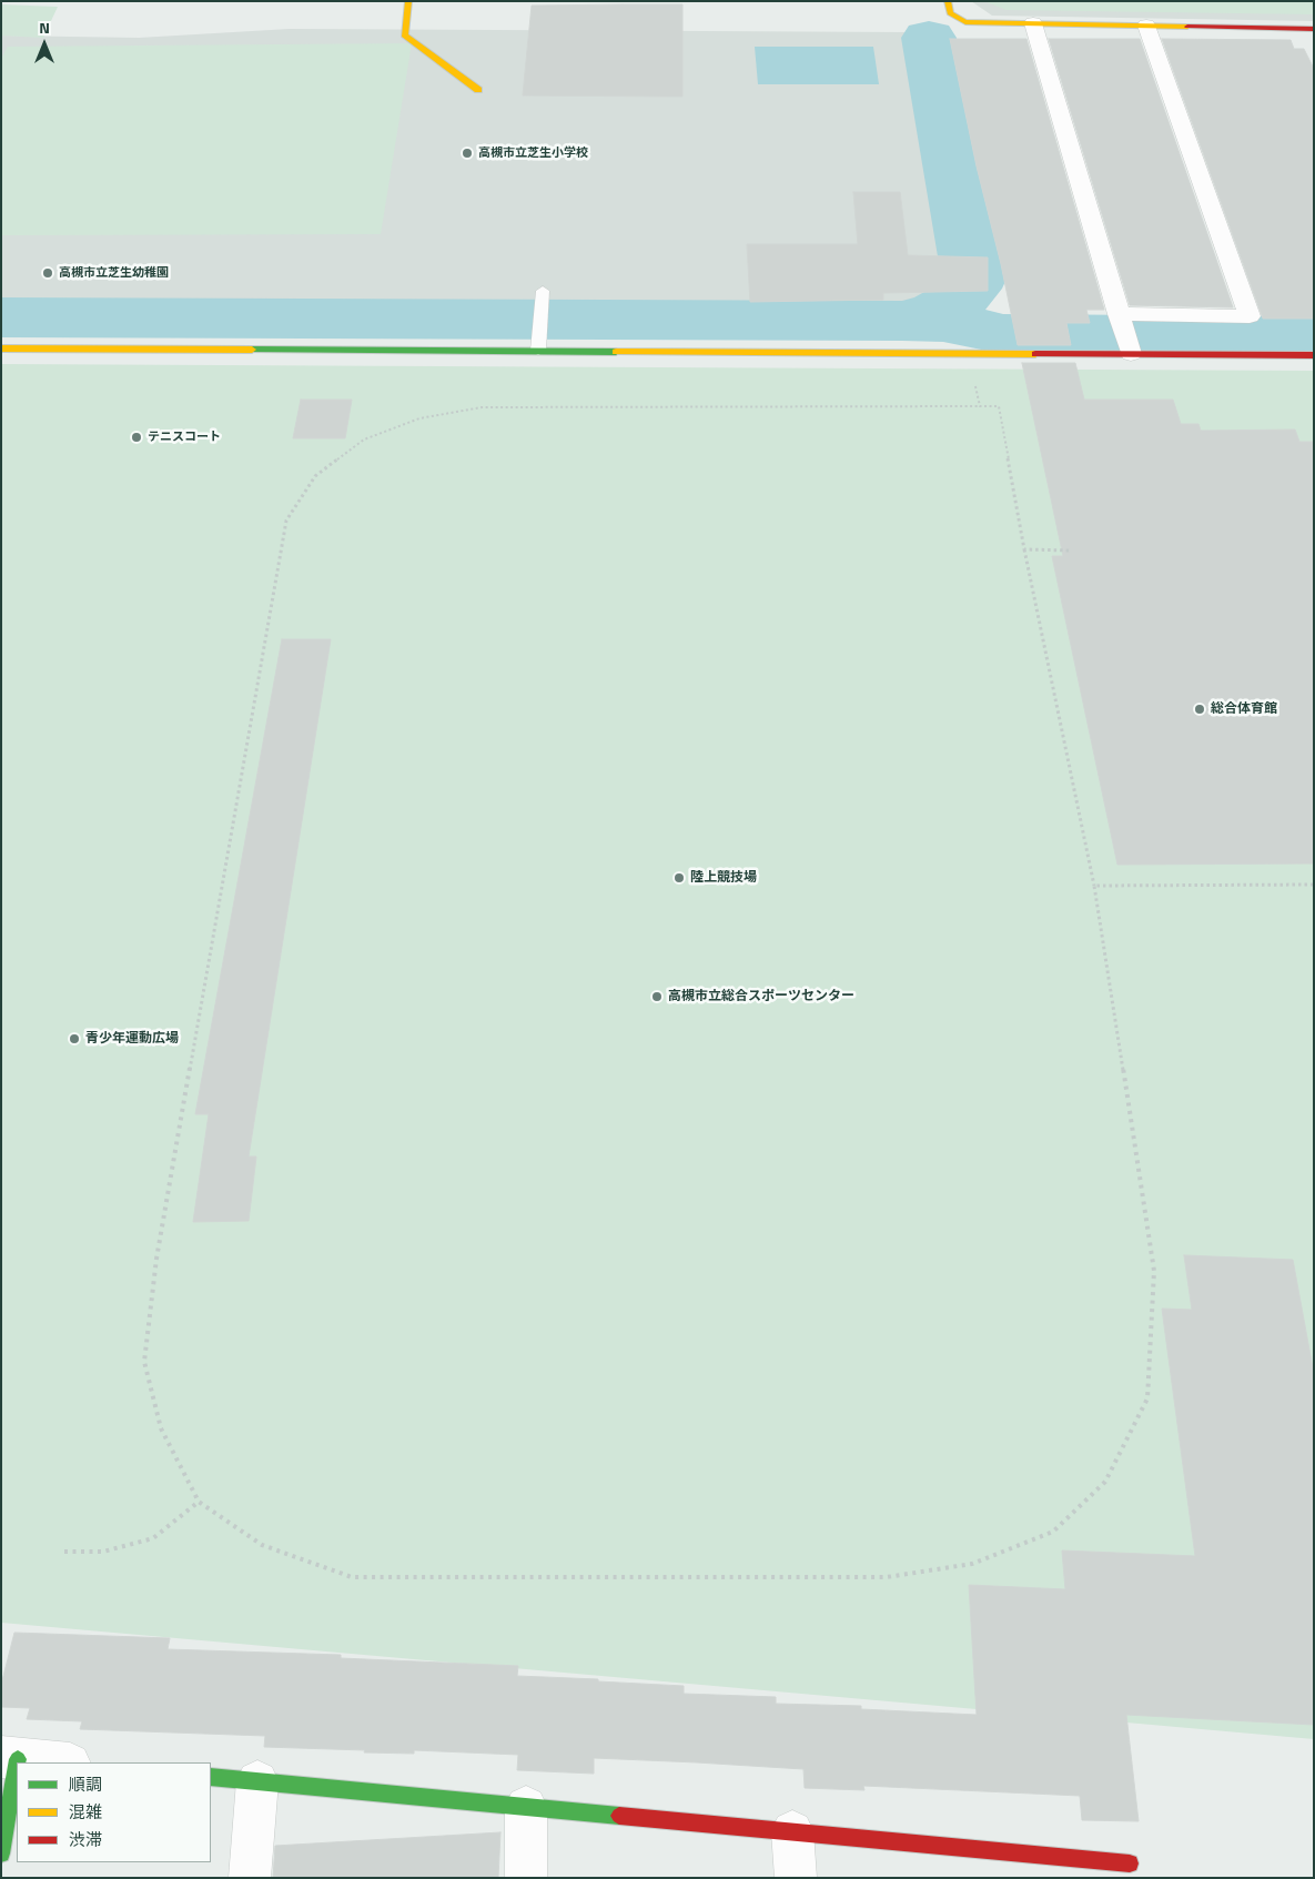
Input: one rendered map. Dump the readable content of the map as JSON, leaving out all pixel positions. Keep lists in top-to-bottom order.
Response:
{
  "places": [
    "高槻市立芝生小学校",
    "高槻市立芝生幼稚園",
    "テニスコート",
    "総合体育館",
    "陸上競技場",
    "高槻市立総合スポーツセンター",
    "青少年運動広場"
  ],
  "legend": ["順調", "混雑", "渋滞"],
  "north": "top"
}
